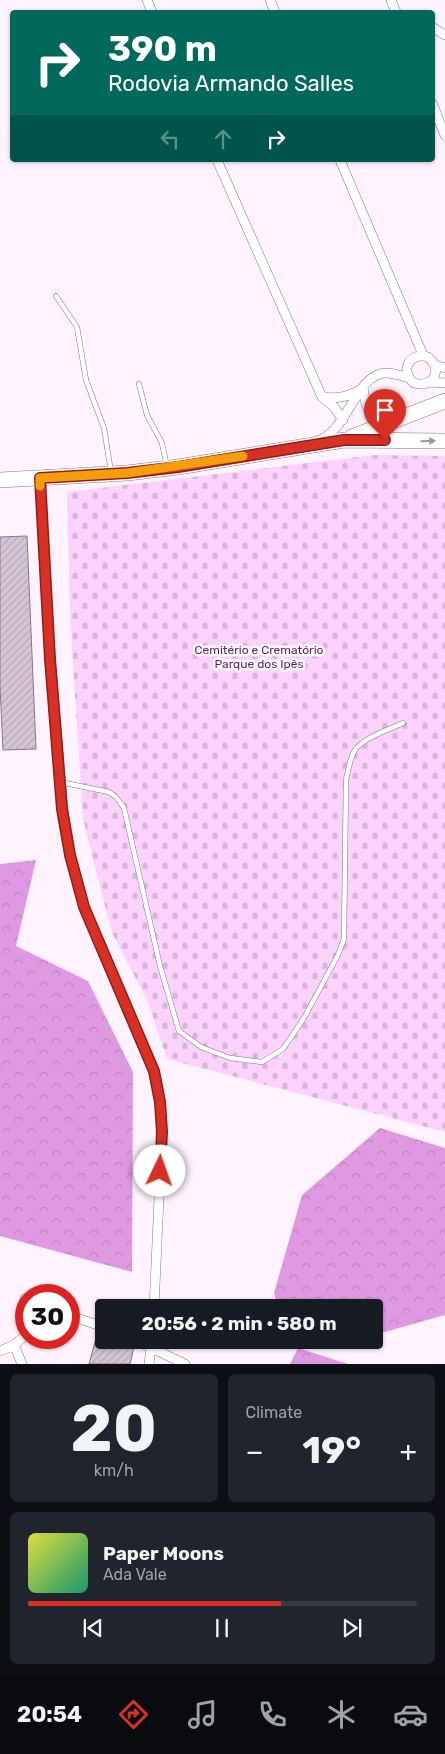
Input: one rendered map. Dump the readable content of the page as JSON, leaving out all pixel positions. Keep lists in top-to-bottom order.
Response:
{
  "parks": ["Cemitério e Crematório Parque dos Ipês"],
  "page": {
    "turn": ["390 m", "Rodovia Armando Salles"],
    "limit": "30",
    "trip": "20:56 · 2 min · 580 m",
    "tile": [
      ["20", "km/h"],
      "Climate"
    ],
    "heat": ["−", "19°", "+"],
    "song": ["Paper Moons", "Ada Vale"],
    "tabs": "20:54"
  }
}
